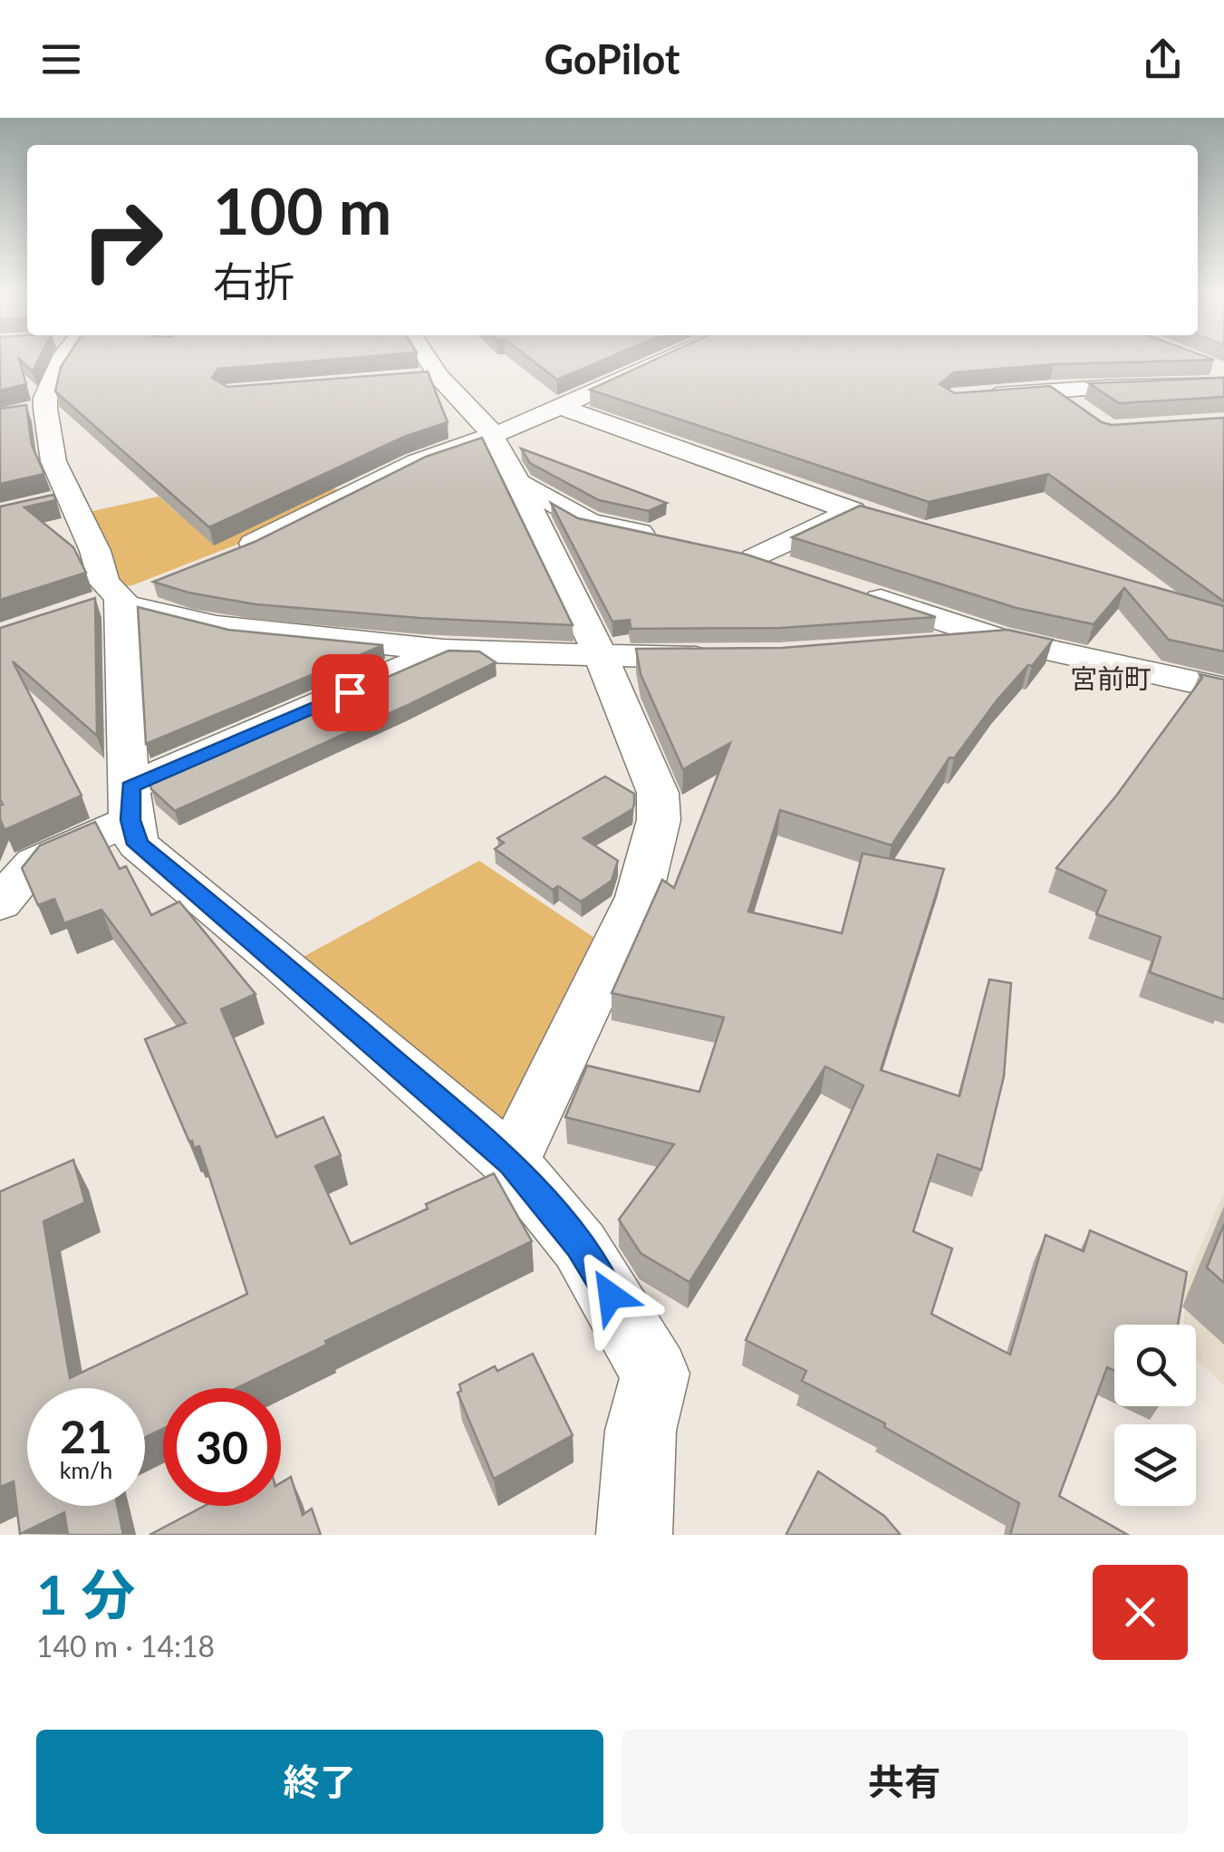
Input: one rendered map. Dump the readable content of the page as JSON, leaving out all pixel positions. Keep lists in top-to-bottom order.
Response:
{
  "districts": ["宮前町"],
  "page": {
    "header": "GoPilot",
    "turn": ["100 m", "右折"],
    "speed": "21 km/h",
    "limit": "30",
    "heading": ["1 分", "140 m · 14:18"],
    "buttons": ["終了", "共有"]
  }
}
